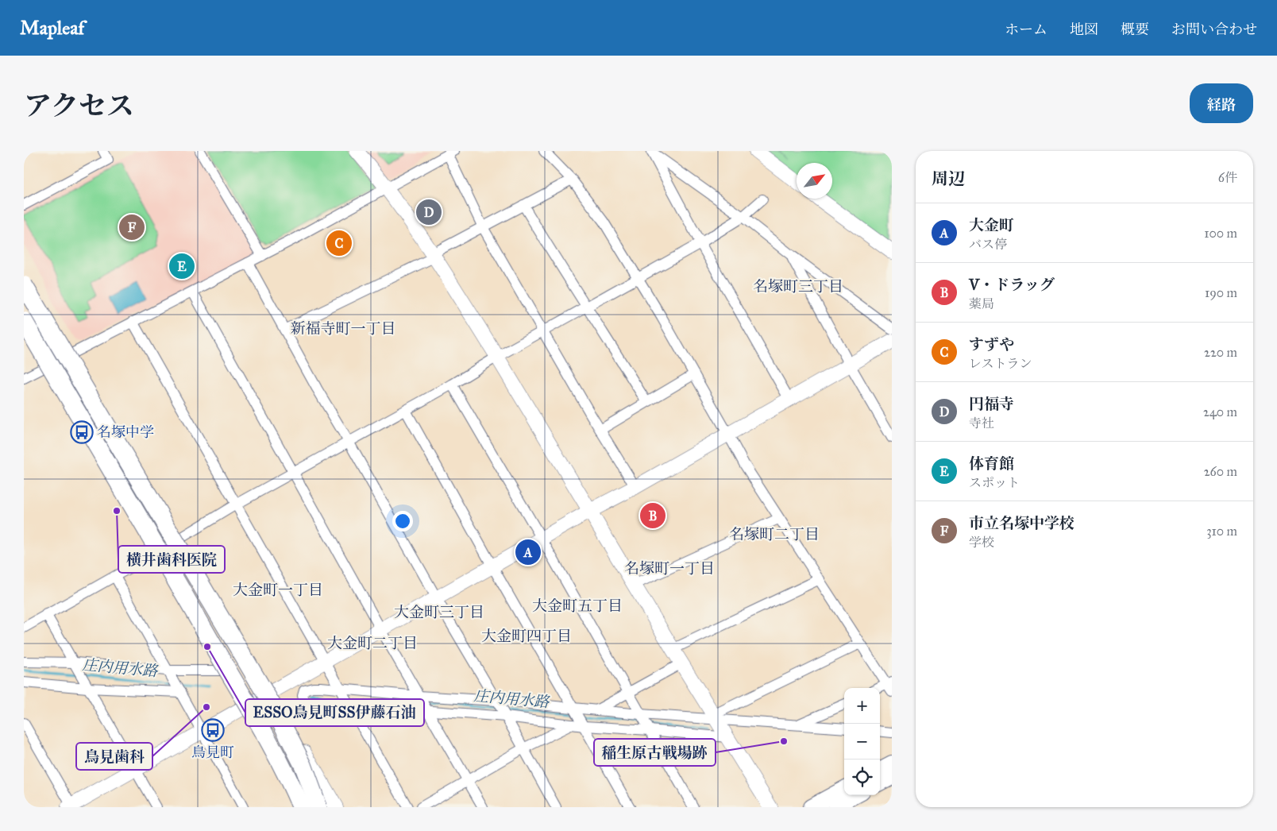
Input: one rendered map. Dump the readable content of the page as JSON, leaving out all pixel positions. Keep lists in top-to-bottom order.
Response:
{
  "districts": [
    "名塚町三丁目",
    "新福寺町一丁目",
    "名塚町二丁目",
    "名塚町一丁目",
    "大金町一丁目",
    "大金町五丁目",
    "大金町三丁目",
    "大金町四丁目",
    "大金町二丁目"
  ],
  "water": ["庄内用水路"],
  "places": {
    "bus stop": ["名塚中学", "鳥見町"],
    "other": [
      "横井歯科医院",
      "ESSO鳥見町SS伊藤石油",
      "鳥見歯科",
      "稲生原古戦場跡"
    ]
  },
  "north": "top right",
  "page": {
    "header": "Mapleaf",
    "nav": [
      "ホーム",
      "地図",
      "概要",
      "お問い合わせ"
    ],
    "title": "アクセス",
    "buttons": "経路",
    "heading": ["周辺", "6件"],
    "pins": [
      "D",
      "F",
      "C",
      "E",
      "B",
      "A"
    ],
    "list": [
      {
        "mark": "A",
        "name": "大金町",
        "note": "バス停",
        "value": "100 m"
      },
      {
        "mark": "B",
        "name": "V・ドラッグ",
        "note": "薬局",
        "value": "190 m"
      },
      {
        "mark": "C",
        "name": "すずや",
        "note": "レストラン",
        "value": "220 m"
      },
      {
        "mark": "D",
        "name": "円福寺",
        "note": "寺社",
        "value": "240 m"
      },
      {
        "mark": "E",
        "name": "体育館",
        "note": "スポット",
        "value": "260 m"
      },
      {
        "mark": "F",
        "name": "市立名塚中学校",
        "note": "学校",
        "value": "310 m"
      }
    ],
    "map_buttons": ["+", "−"]
  }
}
